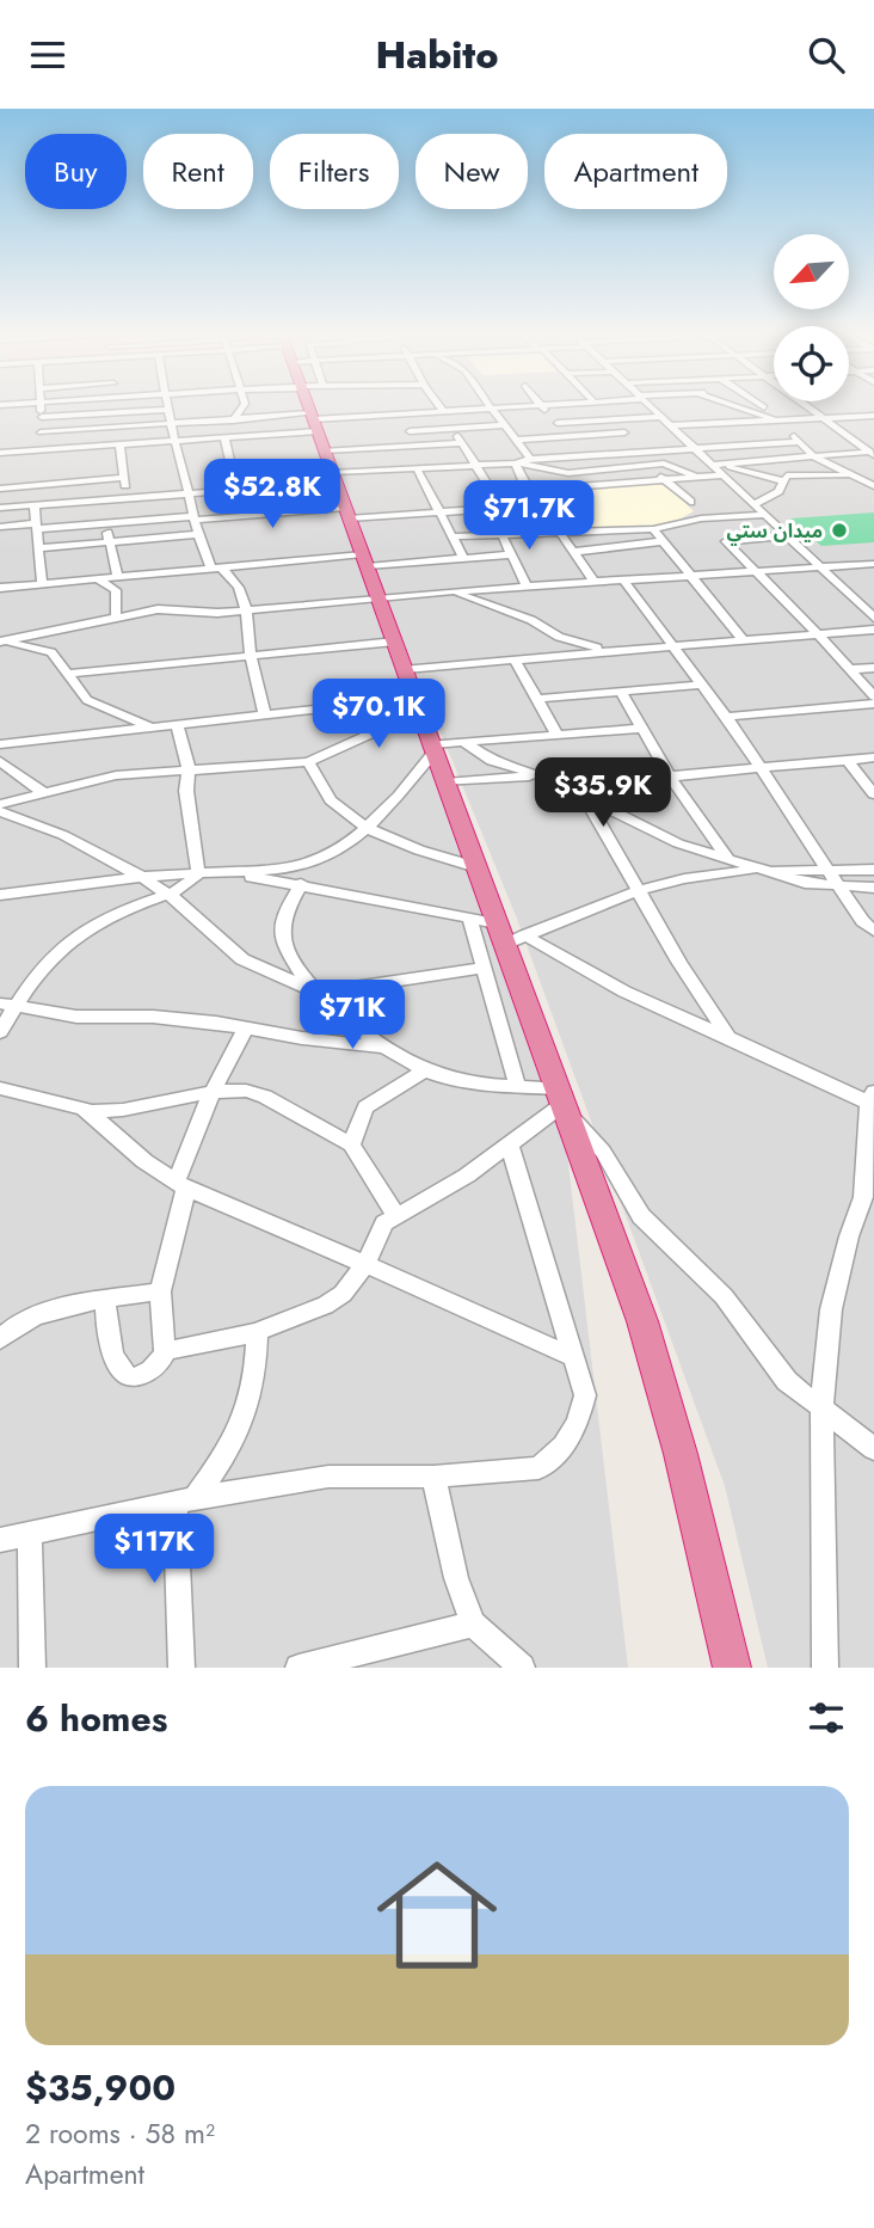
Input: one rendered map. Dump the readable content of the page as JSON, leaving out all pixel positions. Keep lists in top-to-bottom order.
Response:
{
  "places": ["ميدان ستي"],
  "north": "bottom left",
  "page": {
    "header": "Habito",
    "chip": [
      "Buy",
      "Rent",
      "Filters",
      "New",
      "Apartment"
    ],
    "price": [
      "$52.8K",
      "$71.7K",
      "$70.1K",
      "$35.9K",
      "$71K",
      "$117K"
    ],
    "heading": "6 homes",
    "list": [
      {
        "name": "$35,900",
        "note": "2 rooms · 58 m² · Apartment"
      }
    ]
  }
}
